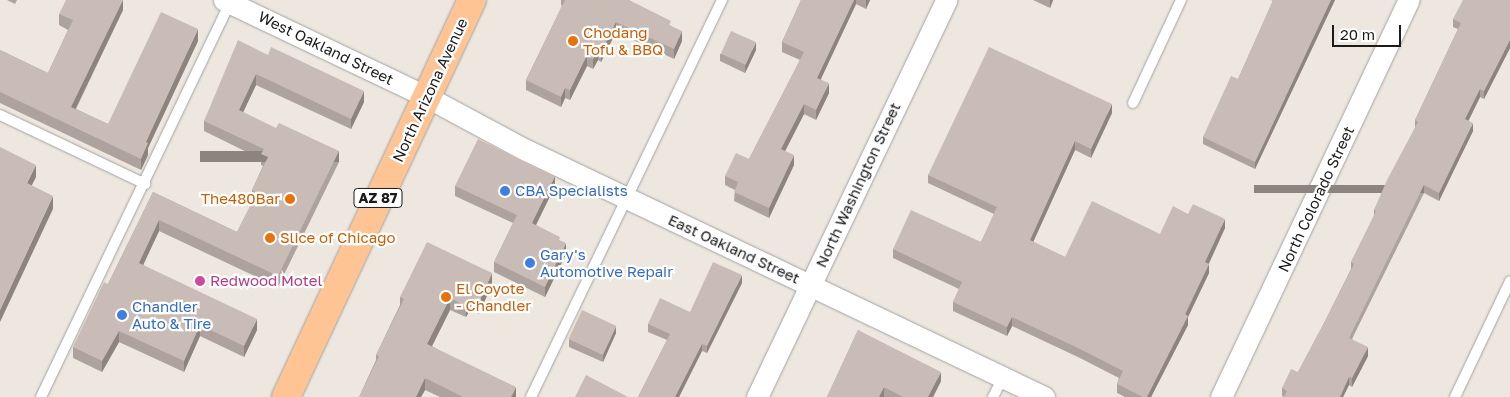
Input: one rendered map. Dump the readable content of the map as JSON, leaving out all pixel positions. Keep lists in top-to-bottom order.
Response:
{
  "streets": {
    "main road": ["North Arizona Avenue", "AZ 87"],
    "street": [
      "West Oakland Street",
      "North Washington Street",
      "North Colorado Street",
      "East Oakland Street"
    ]
  },
  "crossings": [
    ["West Oakland Street", "North Arizona Avenue"],
    ["West Oakland Street", "East Oakland Street"],
    ["North Arizona Avenue", "East Oakland Street"],
    ["North Washington Street", "East Oakland Street"]
  ],
  "places": [
    "Chodang Tofu & BBQ",
    "CBA Specialists",
    "The480Bar",
    "Slice of Chicago",
    "Gary's Automotive Repair",
    "Redwood Motel",
    "El Coyote - Chandler",
    "Chandler Auto & Tire"
  ],
  "scale_bar": "20 m"
}
